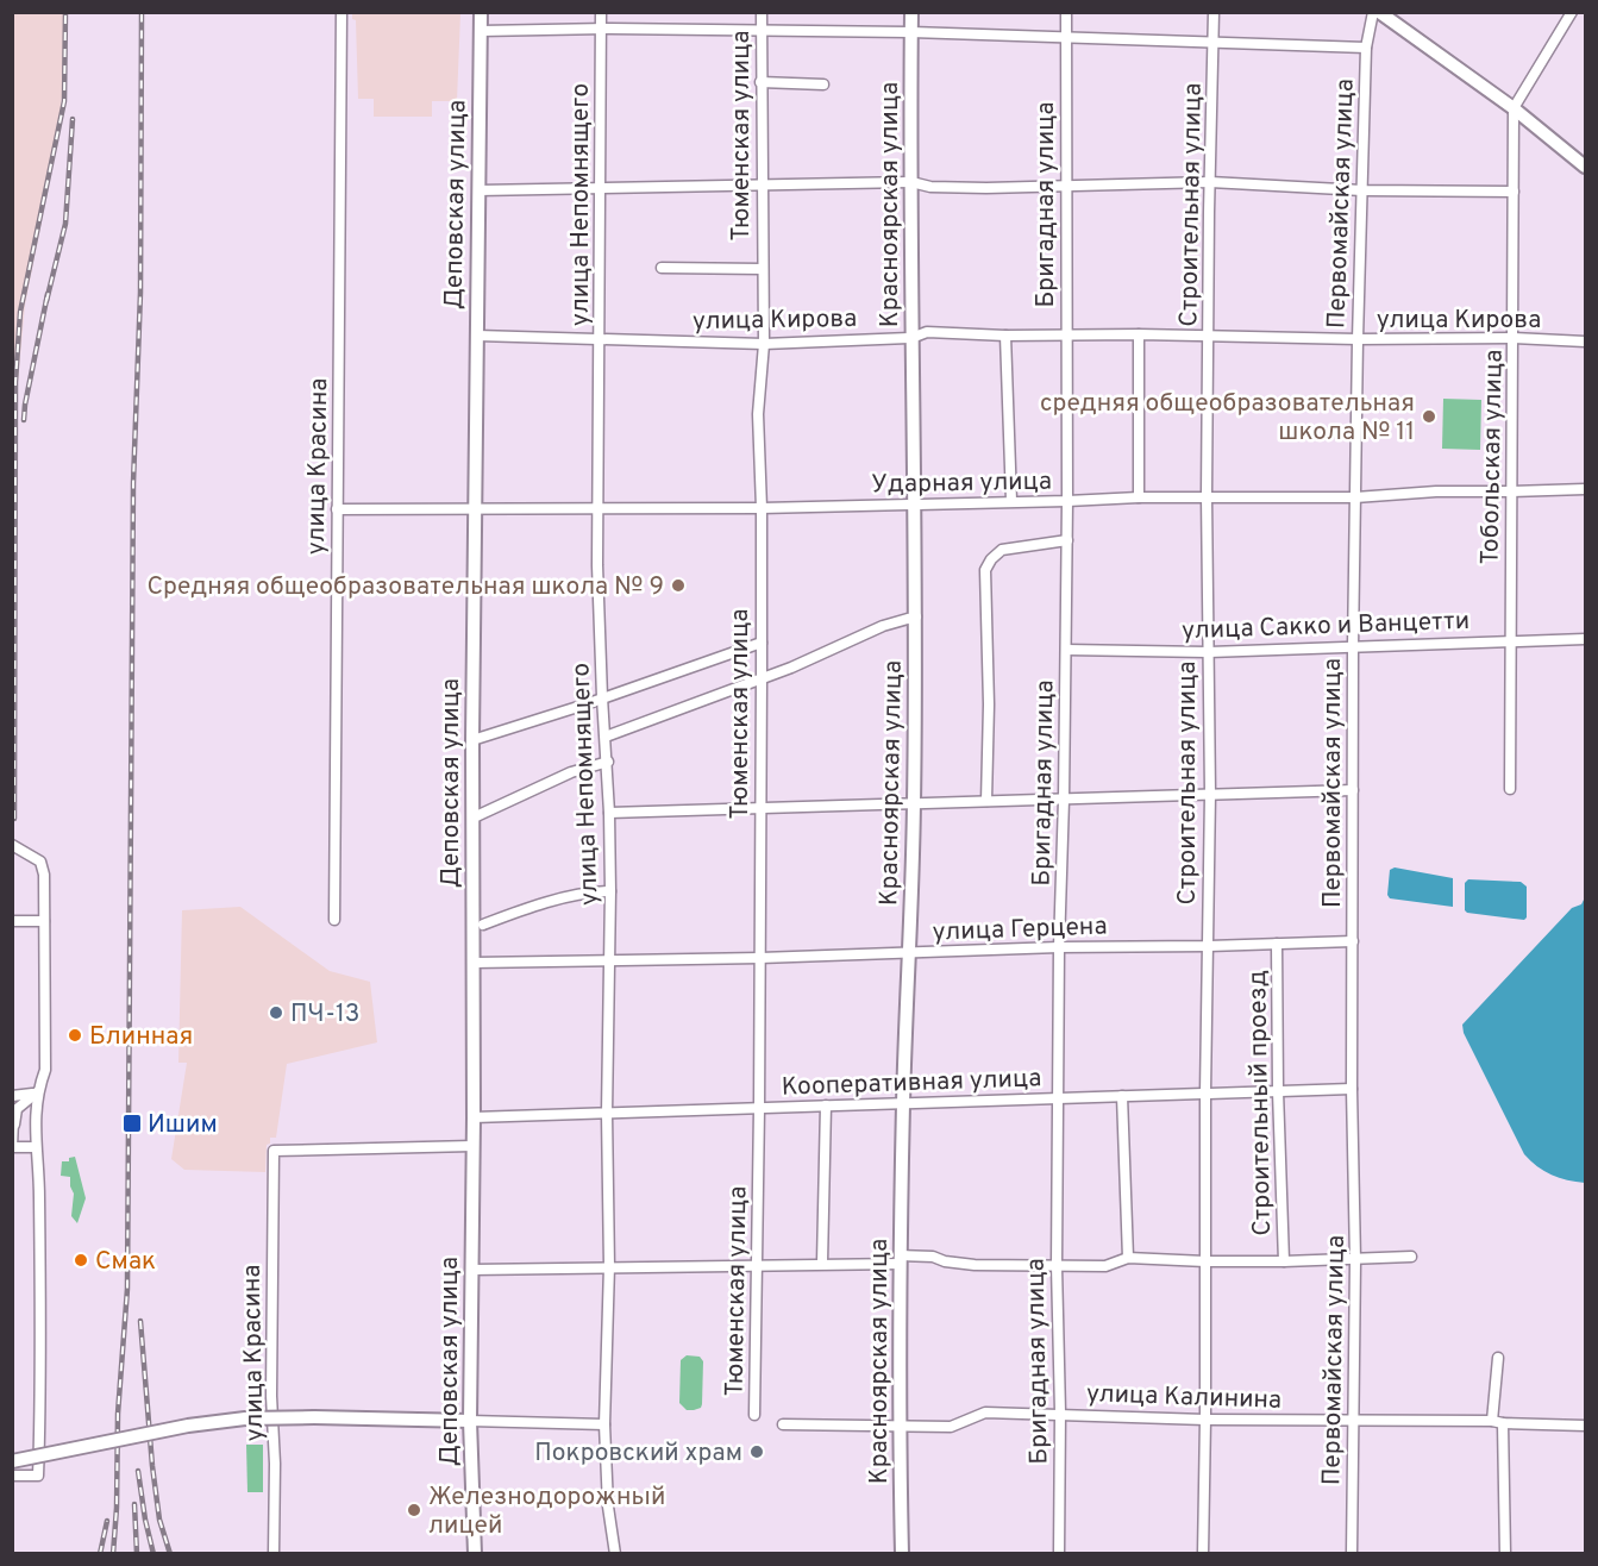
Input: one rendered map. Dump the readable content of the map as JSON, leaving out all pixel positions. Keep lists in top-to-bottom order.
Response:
{
  "streets": {
    "main road": ["Деповская улица", "Красноярская улица"],
    "street": [
      "Тюменская улица",
      "Первомайская улица",
      "улица Непомнящего",
      "Бригадная улица",
      "Строительная улица",
      "улица Кирова",
      "Тобольская улица",
      "улица Красина",
      "Ударная улица",
      "улица Сакко и Ванцетти",
      "улица Герцена",
      "Кооперативная улица",
      "Строительный проезд",
      "улица Калинина"
    ]
  },
  "crossings": [
    ["Тюменская улица", "улица Кирова"],
    ["Тюменская улица", "Ударная улица"],
    ["Тюменская улица", "улица Герцена"],
    ["Тюменская улица", "Кооперативная улица"],
    ["Первомайская улица", "улица Кирова"],
    ["Первомайская улица", "Ударная улица"],
    ["Первомайская улица", "улица Сакко и Ванцетти"],
    ["Первомайская улица", "улица Герцена"],
    ["Первомайская улица", "Кооперативная улица"],
    ["Первомайская улица", "улица Калинина"],
    ["Деповская улица", "улица Кирова"],
    ["Деповская улица", "улица Красина"],
    ["Деповская улица", "Ударная улица"],
    ["Деповская улица", "улица Герцена"],
    ["Деповская улица", "Кооперативная улица"],
    ["улица Непомнящего", "улица Кирова"],
    ["улица Непомнящего", "Ударная улица"],
    ["улица Непомнящего", "улица Герцена"],
    ["улица Непомнящего", "Кооперативная улица"],
    ["Красноярская улица", "улица Кирова"],
    ["Красноярская улица", "Ударная улица"],
    ["Красноярская улица", "улица Герцена"],
    ["Красноярская улица", "Кооперативная улица"],
    ["Красноярская улица", "улица Калинина"],
    ["Бригадная улица", "улица Кирова"],
    ["Бригадная улица", "Ударная улица"],
    ["Бригадная улица", "улица Сакко и Ванцетти"],
    ["Бригадная улица", "улица Герцена"],
    ["Бригадная улица", "Кооперативная улица"],
    ["Бригадная улица", "улица Калинина"],
    ["Строительная улица", "улица Кирова"],
    ["Строительная улица", "Ударная улица"],
    ["Строительная улица", "улица Сакко и Ванцетти"],
    ["Строительная улица", "улица Герцена"],
    ["Строительная улица", "Кооперативная улица"],
    ["Строительная улица", "улица Калинина"],
    ["улица Кирова", "Тобольская улица"],
    ["Тобольская улица", "Ударная улица"],
    ["Тобольская улица", "улица Сакко и Ванцетти"],
    ["улица Красина", "Ударная улица"],
    ["улица Герцена", "Строительный проезд"],
    ["Кооперативная улица", "Строительный проезд"]
  ],
  "places": {
    "other": [
      "средняя общеобразовательная школа № 11",
      "Средняя общеобразовательная школа № 9",
      "ПЧ-13",
      "Блинная",
      "Смак",
      "Покровский храм",
      "Железнодорожный лицей"
    ],
    "transit": ["Ишим"]
  }
}
